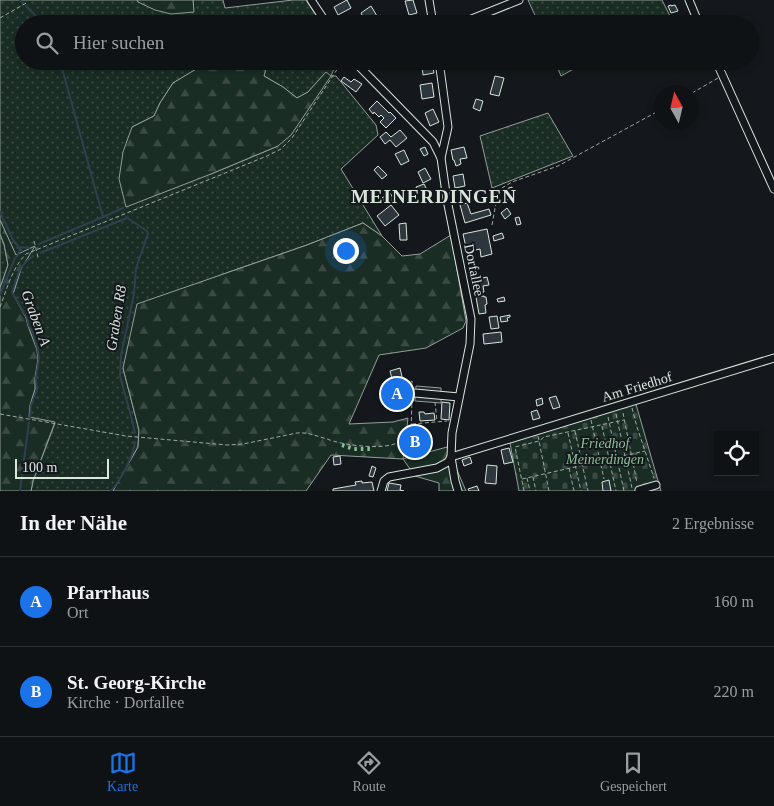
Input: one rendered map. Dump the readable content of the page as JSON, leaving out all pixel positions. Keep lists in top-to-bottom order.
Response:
{
  "streets": {
    "street": ["Dorfallee", "Am Friedhof"]
  },
  "crossings": [
    ["Dorfallee", "Am Friedhof"]
  ],
  "districts": ["MEINERDINGEN"],
  "water": ["Graben A", "Graben R8"],
  "parks": ["Friedhof Meinerdingen"],
  "scale_bar": "100 m",
  "north": "top",
  "page": {
    "search": "Hier suchen",
    "pins": ["A", "B"],
    "scale": "100 m",
    "heading": ["In der Nähe", "2 Ergebnisse"],
    "list": [
      {
        "mark": "A",
        "name": "Pfarrhaus",
        "note": "Ort",
        "value": "160 m"
      },
      {
        "mark": "B",
        "name": "St. Georg-Kirche",
        "note": "Kirche · Dorfallee",
        "value": "220 m"
      }
    ],
    "nav": ["Karte", "Route", "Gespeichert"]
  }
}
